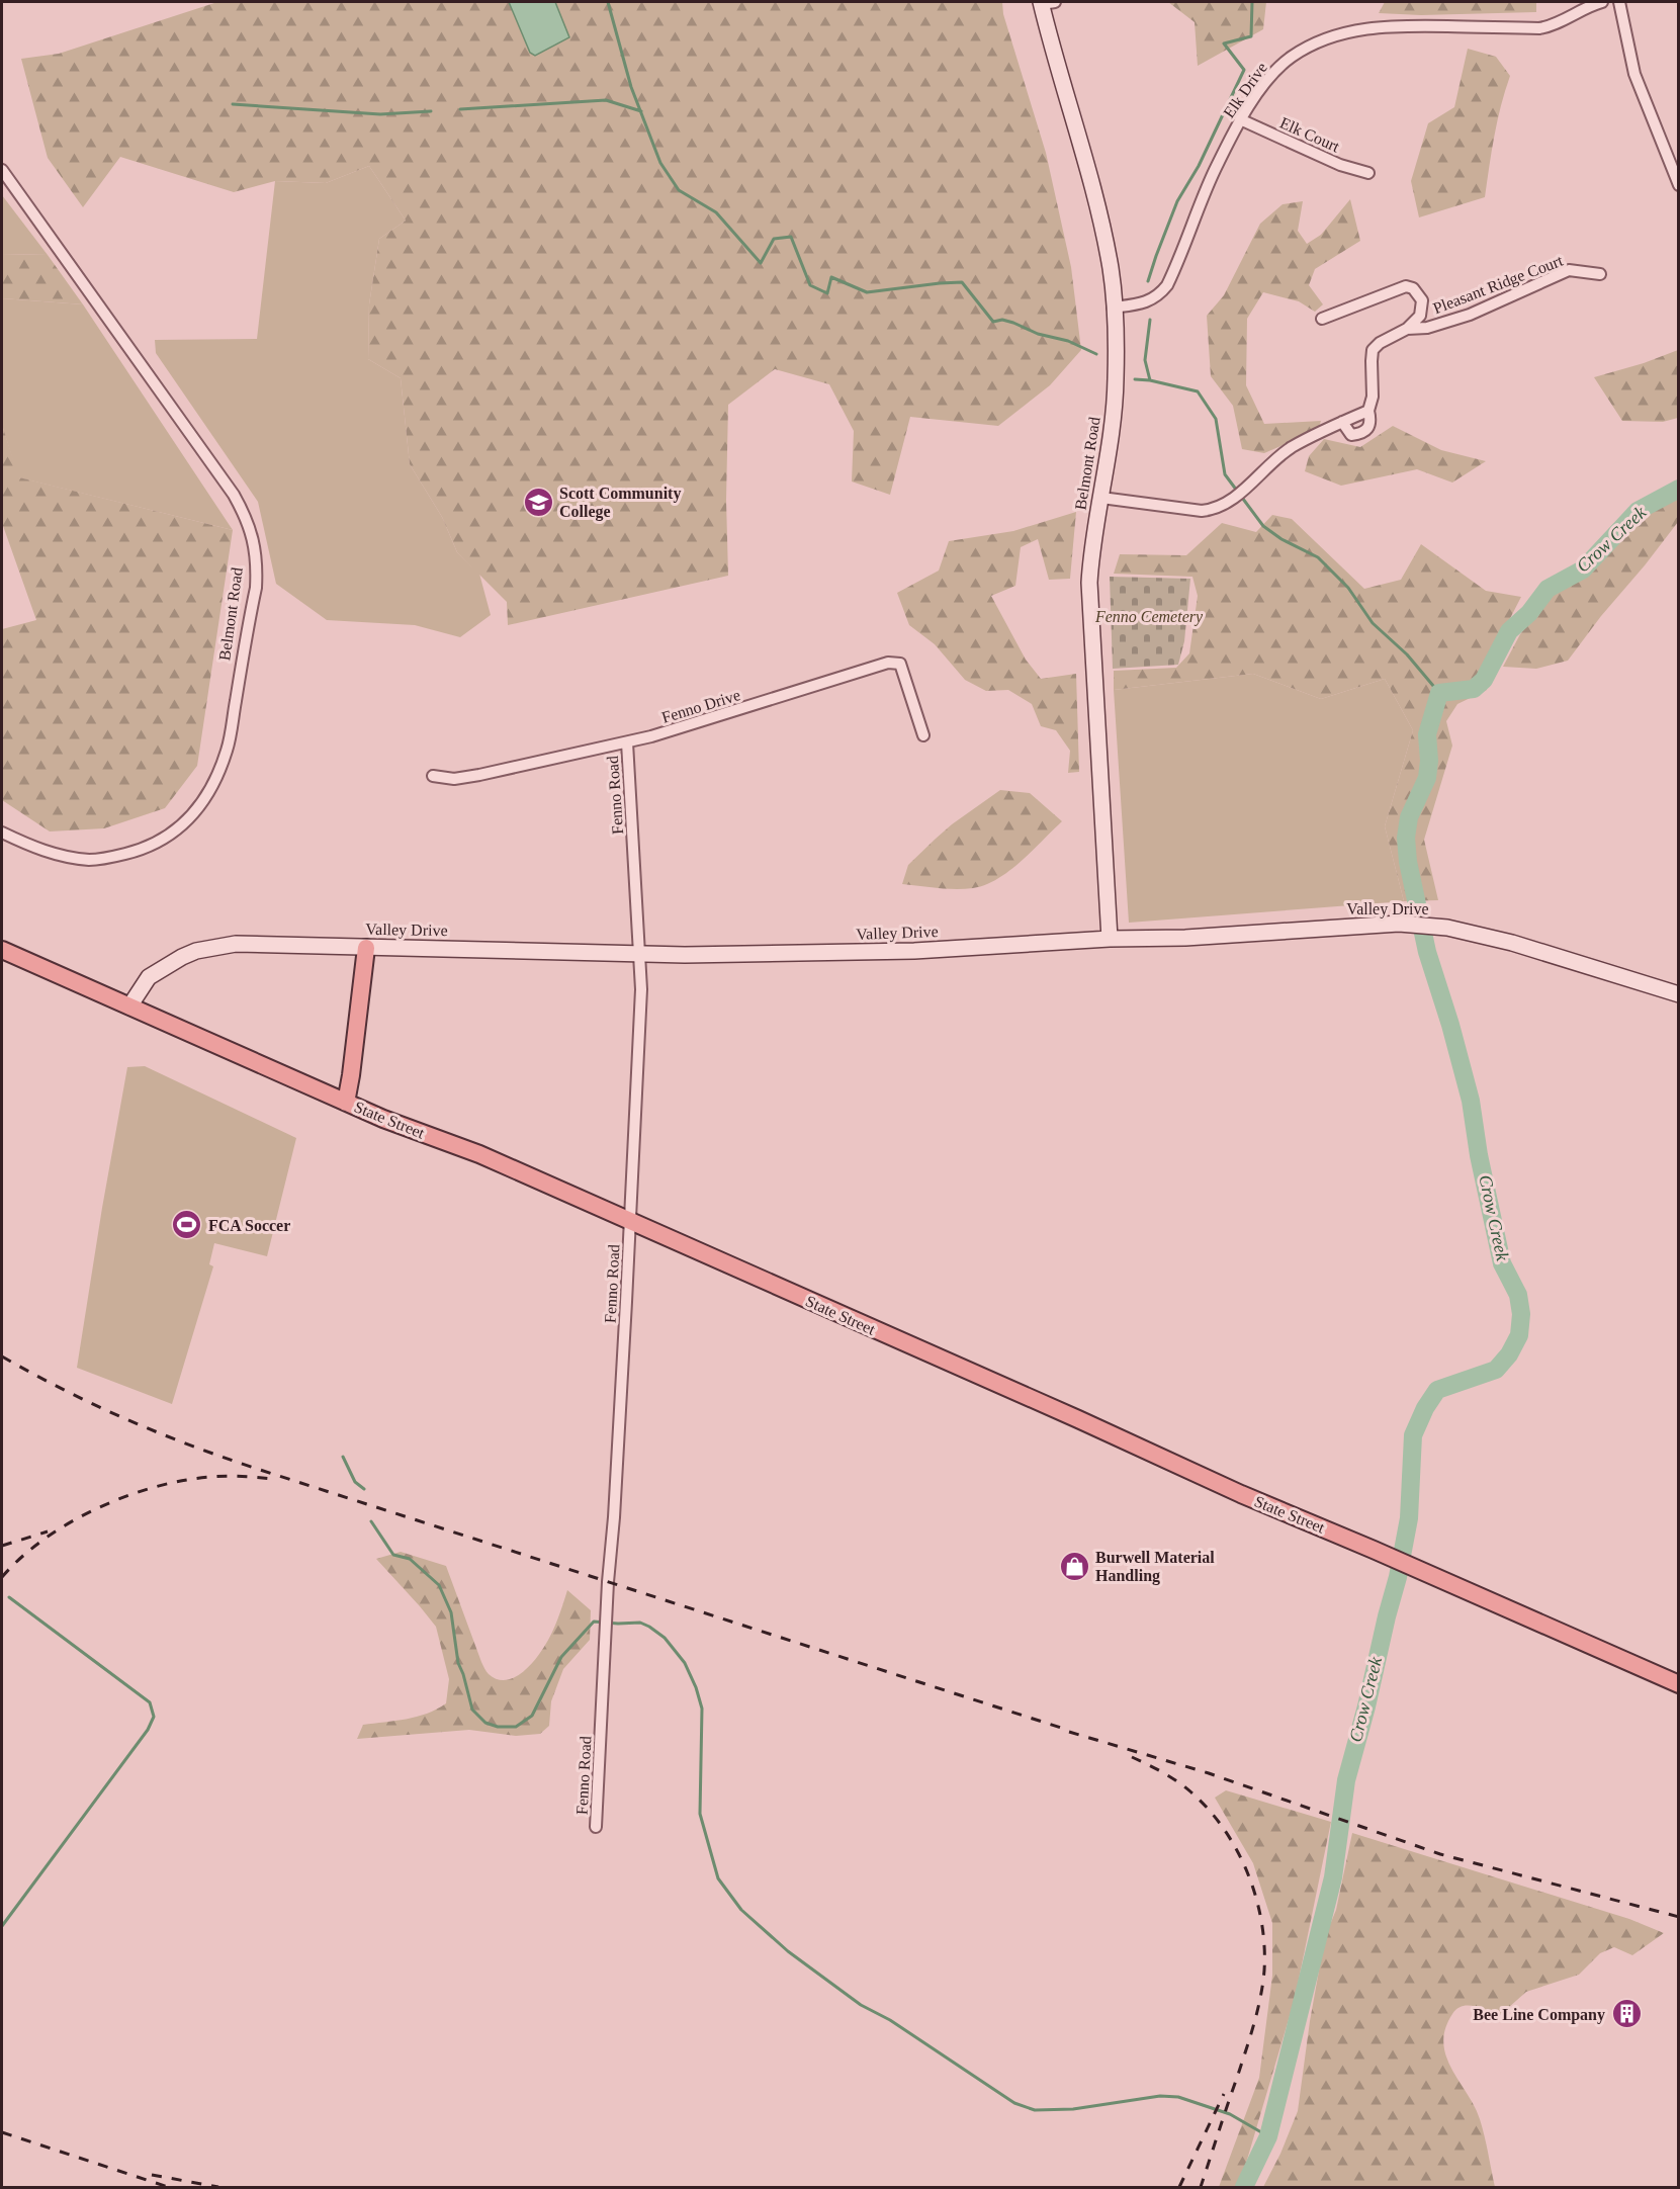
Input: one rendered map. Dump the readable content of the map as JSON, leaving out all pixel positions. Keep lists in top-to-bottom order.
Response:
{
  "streets": {
    "main road": ["State Street"],
    "street": [
      "Elk Drive",
      "Elk Court",
      "Pleasant Ridge Court",
      "Belmont Road",
      "Fenno Drive",
      "Fenno Road",
      "Valley Drive"
    ]
  },
  "crossings": [
    ["Elk Drive", "Elk Court"],
    ["Elk Drive", "Belmont Road"],
    ["Belmont Road", "Valley Drive"],
    ["Fenno Drive", "Fenno Road"],
    ["Fenno Road", "Valley Drive"],
    ["Fenno Road", "State Street"],
    ["Valley Drive", "State Street"]
  ],
  "water": ["Crow Creek"],
  "parks": ["Fenno Cemetery"],
  "places": {
    "school or university": ["Scott Community College"],
    "sports": ["FCA Soccer"],
    "shop": ["Burwell Material Handling"],
    "building": ["Bee Line Company"]
  }
}
